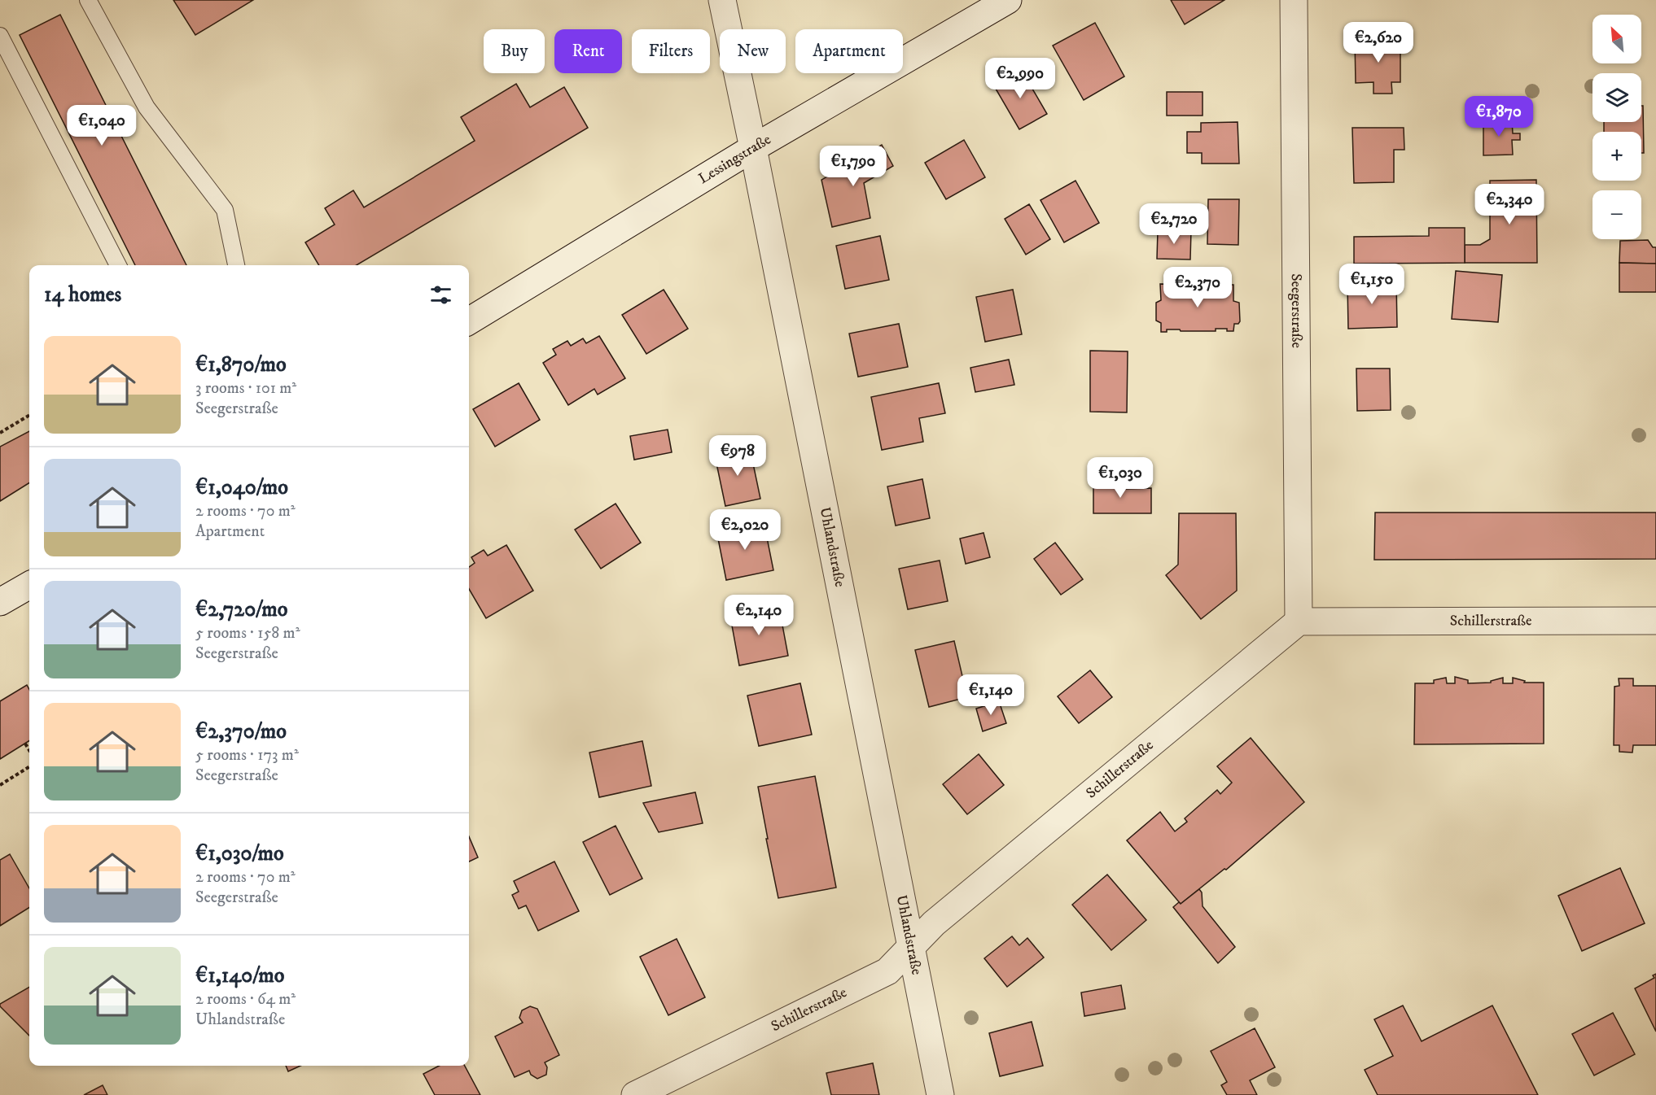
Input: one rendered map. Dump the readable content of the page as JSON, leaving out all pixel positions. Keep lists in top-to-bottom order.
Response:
{
  "streets": {
    "street": [
      "Lessingstraße",
      "Seegerstraße",
      "Uhlandstraße",
      "Schillerstraße"
    ]
  },
  "crossings": [
    ["Lessingstraße", "Uhlandstraße"],
    ["Seegerstraße", "Schillerstraße"],
    ["Uhlandstraße", "Schillerstraße"]
  ],
  "north": "top left",
  "page": {
    "map_buttons": ["+", "−"],
    "price": [
      "€2,620",
      "€2,990",
      "€1,870",
      "€1,040",
      "€1,790",
      "€2,340",
      "€2,720",
      "€1,150",
      "€2,370",
      "€978",
      "€1,030",
      "€2,020",
      "€2,140",
      "€1,140"
    ],
    "chip": [
      "Buy",
      "Rent",
      "Filters",
      "New",
      "Apartment"
    ],
    "heading": "14 homes",
    "list": [
      {
        "name": "€1,870/mo",
        "note": "3 rooms · 101 m² · Seegerstraße"
      },
      {
        "name": "€1,040/mo",
        "note": "2 rooms · 70 m² · Apartment"
      },
      {
        "name": "€2,720/mo",
        "note": "5 rooms · 158 m² · Seegerstraße"
      },
      {
        "name": "€2,370/mo",
        "note": "5 rooms · 173 m² · Seegerstraße"
      },
      {
        "name": "€1,030/mo",
        "note": "2 rooms · 70 m² · Seegerstraße"
      },
      {
        "name": "€1,140/mo",
        "note": "2 rooms · 64 m² · Uhlandstraße"
      }
    ]
  }
}
